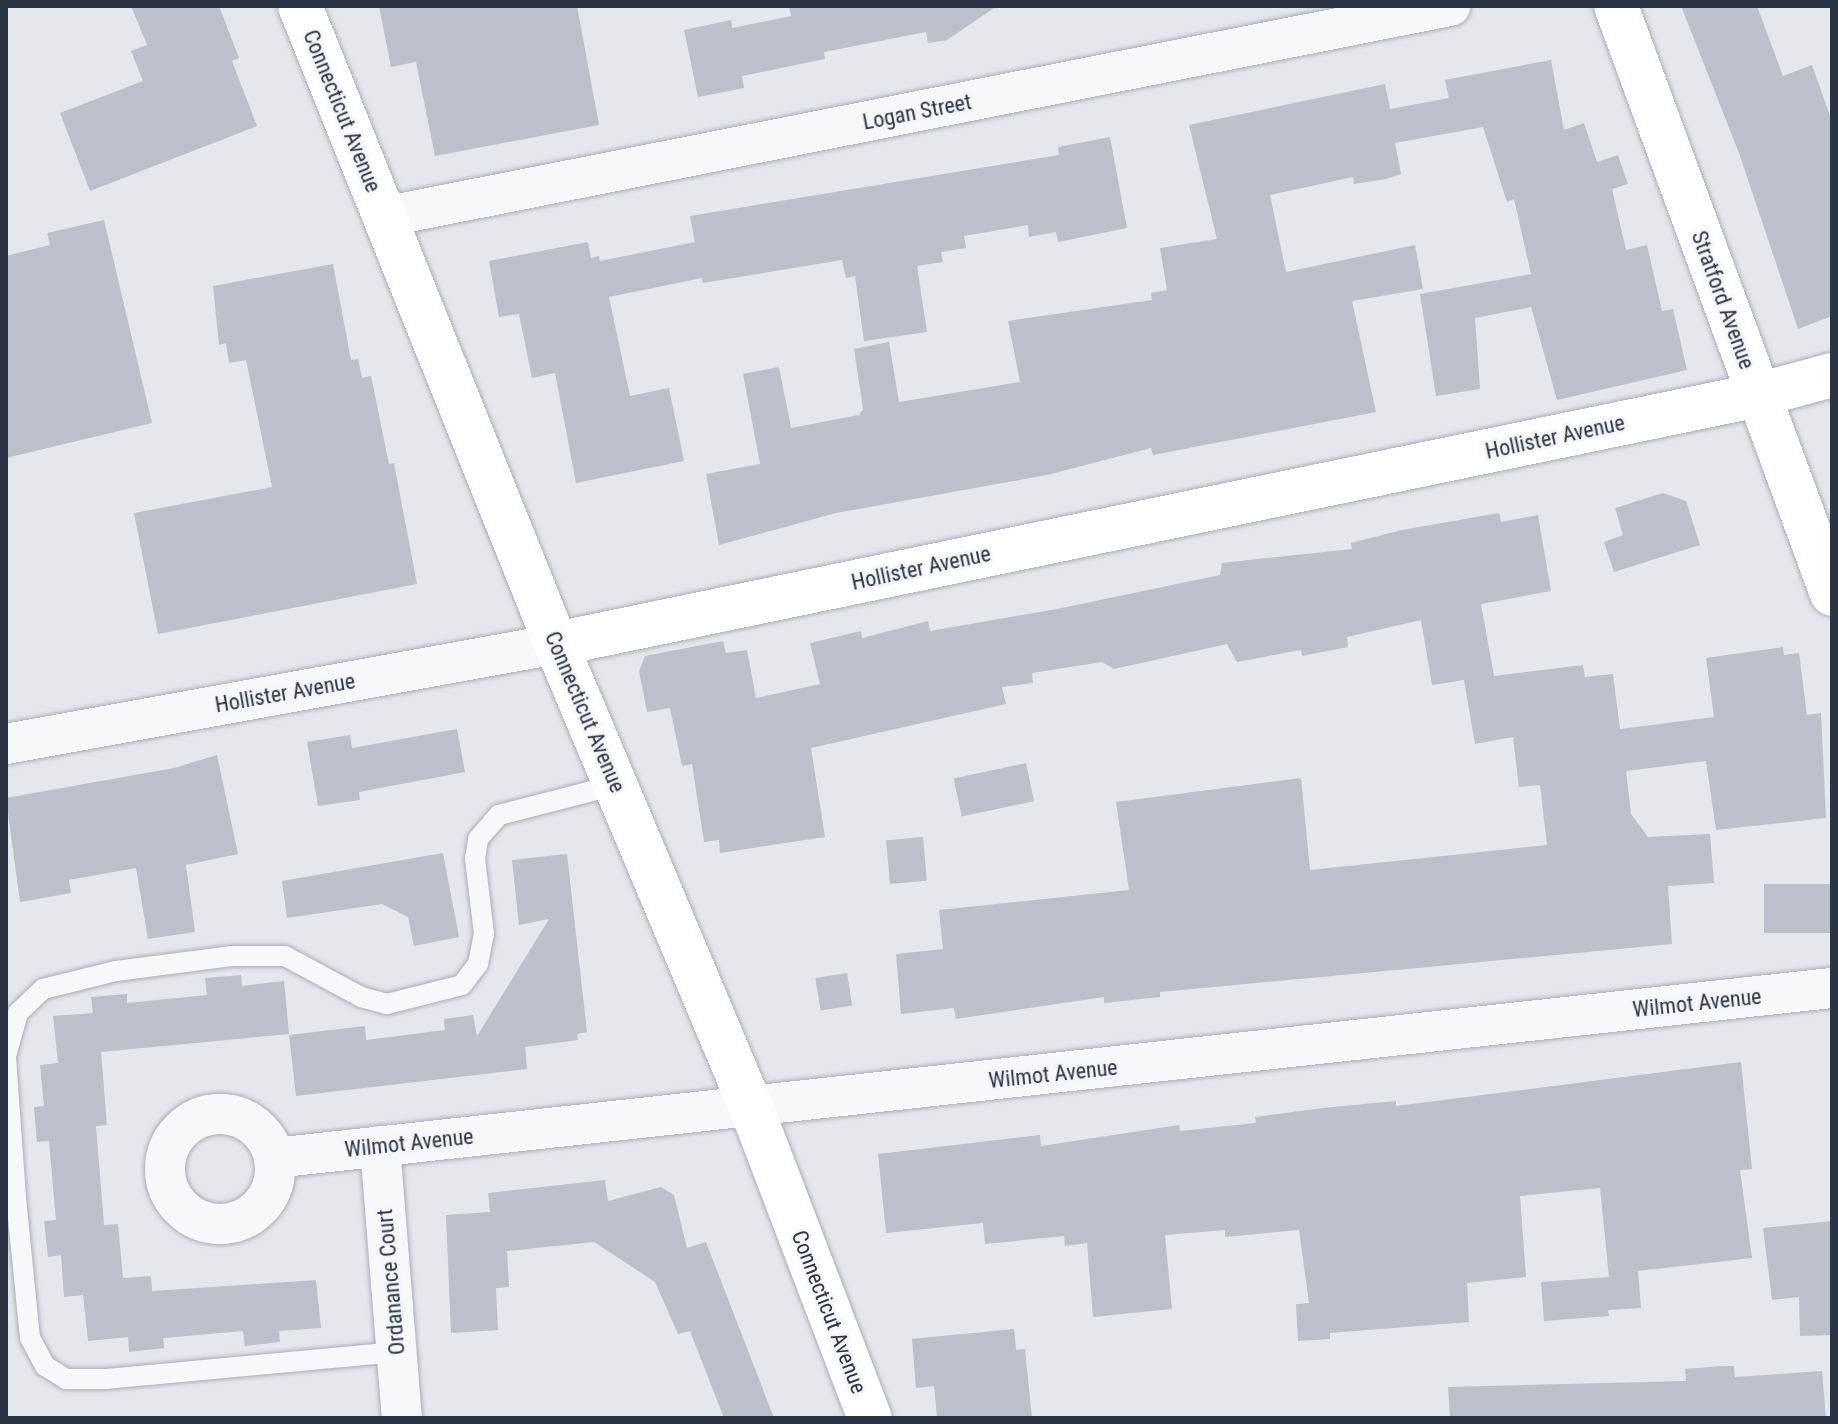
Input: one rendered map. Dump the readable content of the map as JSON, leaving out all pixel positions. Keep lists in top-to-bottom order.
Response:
{
  "streets": {
    "main road": ["Connecticut Avenue", "Stratford Avenue", "Hollister Avenue"],
    "street": ["Logan Street", "Wilmot Avenue", "Ordanance Court"]
  },
  "crossings": [
    ["Connecticut Avenue", "Logan Street"],
    ["Connecticut Avenue", "Hollister Avenue"],
    ["Connecticut Avenue", "Wilmot Avenue"],
    ["Stratford Avenue", "Hollister Avenue"],
    ["Wilmot Avenue", "Ordanance Court"]
  ]
}
